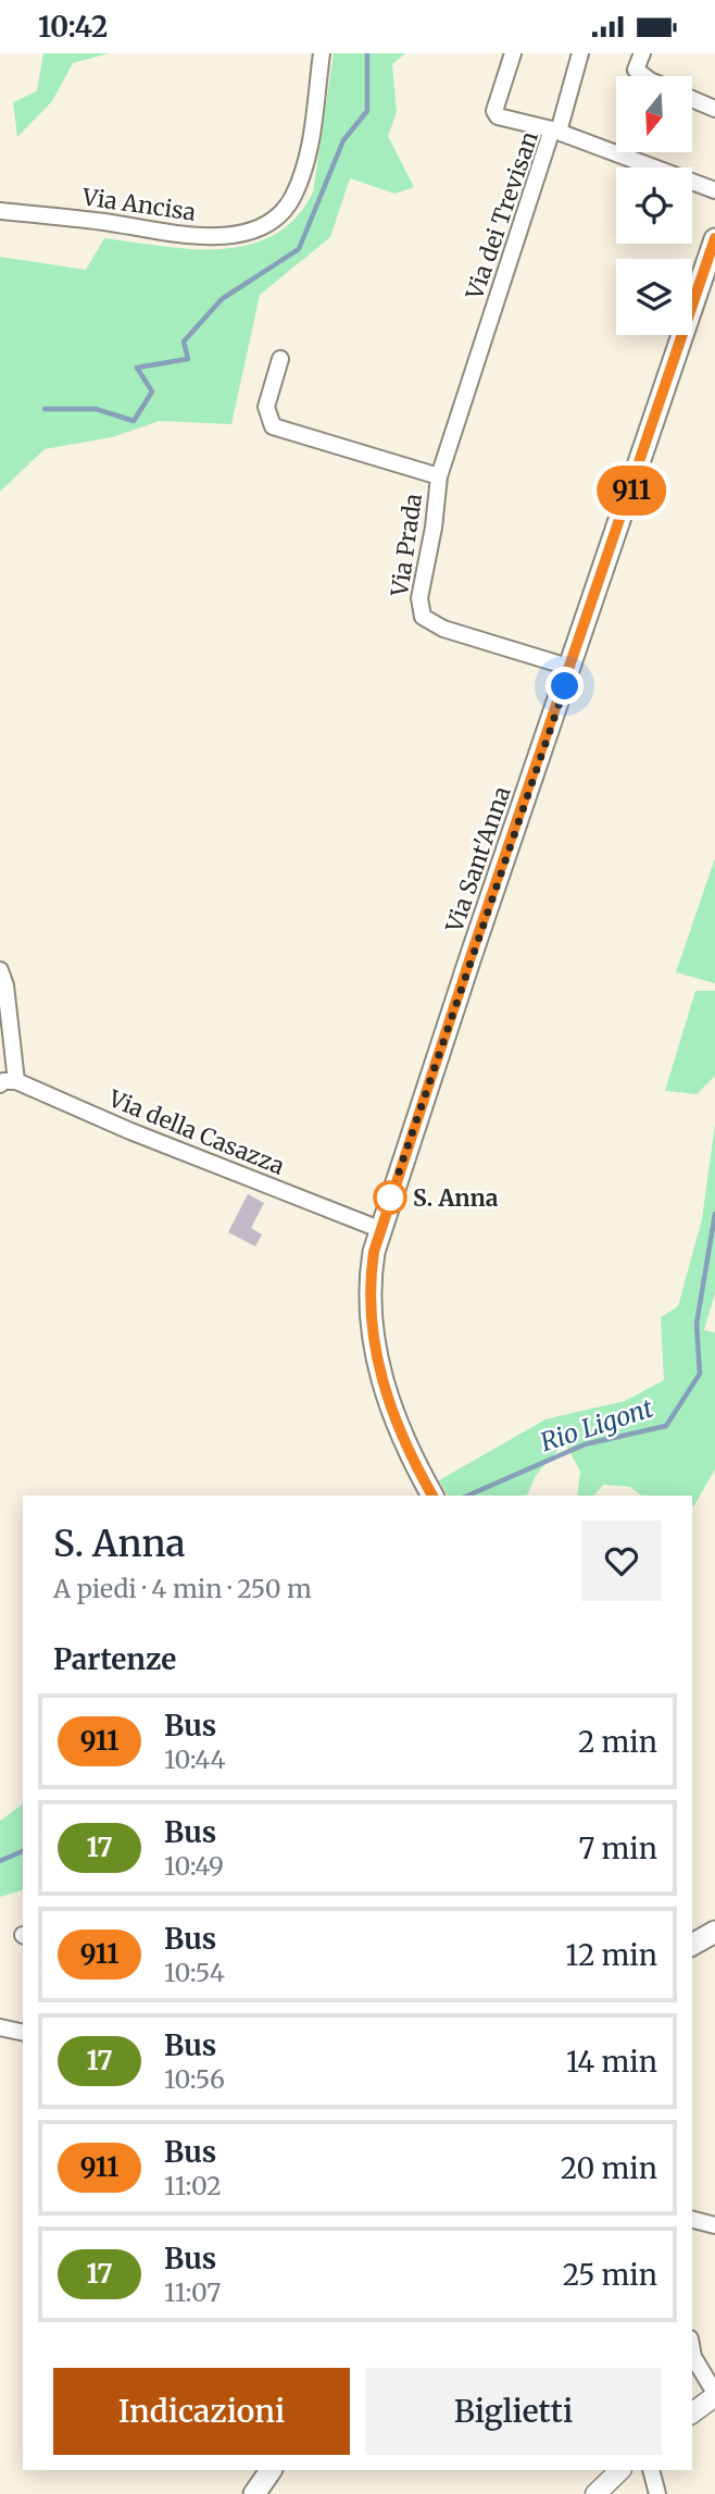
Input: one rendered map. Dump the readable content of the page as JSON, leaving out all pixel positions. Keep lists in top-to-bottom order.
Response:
{
  "streets": {
    "main road": ["Via Sant'Anna"],
    "street": [
      "Via Ancisa",
      "Via dei Trevisan",
      "Via Prada",
      "Via della Casazza"
    ]
  },
  "crossings": [
    ["Via dei Trevisan", "Via Prada"],
    ["Via Prada", "Via Sant'Anna"],
    ["Via Sant'Anna", "Via della Casazza"]
  ],
  "water": ["Rio Ligont"],
  "places": ["S. Anna"],
  "lines": ["bus line 911"],
  "north": "bottom",
  "page": {
    "status": "10:42",
    "on_map": "911",
    "heading": [
      ["S. Anna", "A piedi · 4 min · 250 m"],
      "Partenze"
    ],
    "list": [
      {
        "mark": "911",
        "name": "Bus",
        "note": "10:44",
        "value": "2 min"
      },
      {
        "mark": "17",
        "name": "Bus",
        "note": "10:49",
        "value": "7 min"
      },
      {
        "mark": "911",
        "name": "Bus",
        "note": "10:54",
        "value": "12 min"
      },
      {
        "mark": "17",
        "name": "Bus",
        "note": "10:56",
        "value": "14 min"
      },
      {
        "mark": "911",
        "name": "Bus",
        "note": "11:02",
        "value": "20 min"
      },
      {
        "mark": "17",
        "name": "Bus",
        "note": "11:07",
        "value": "25 min"
      }
    ],
    "buttons": ["Indicazioni", "Biglietti"]
  }
}
